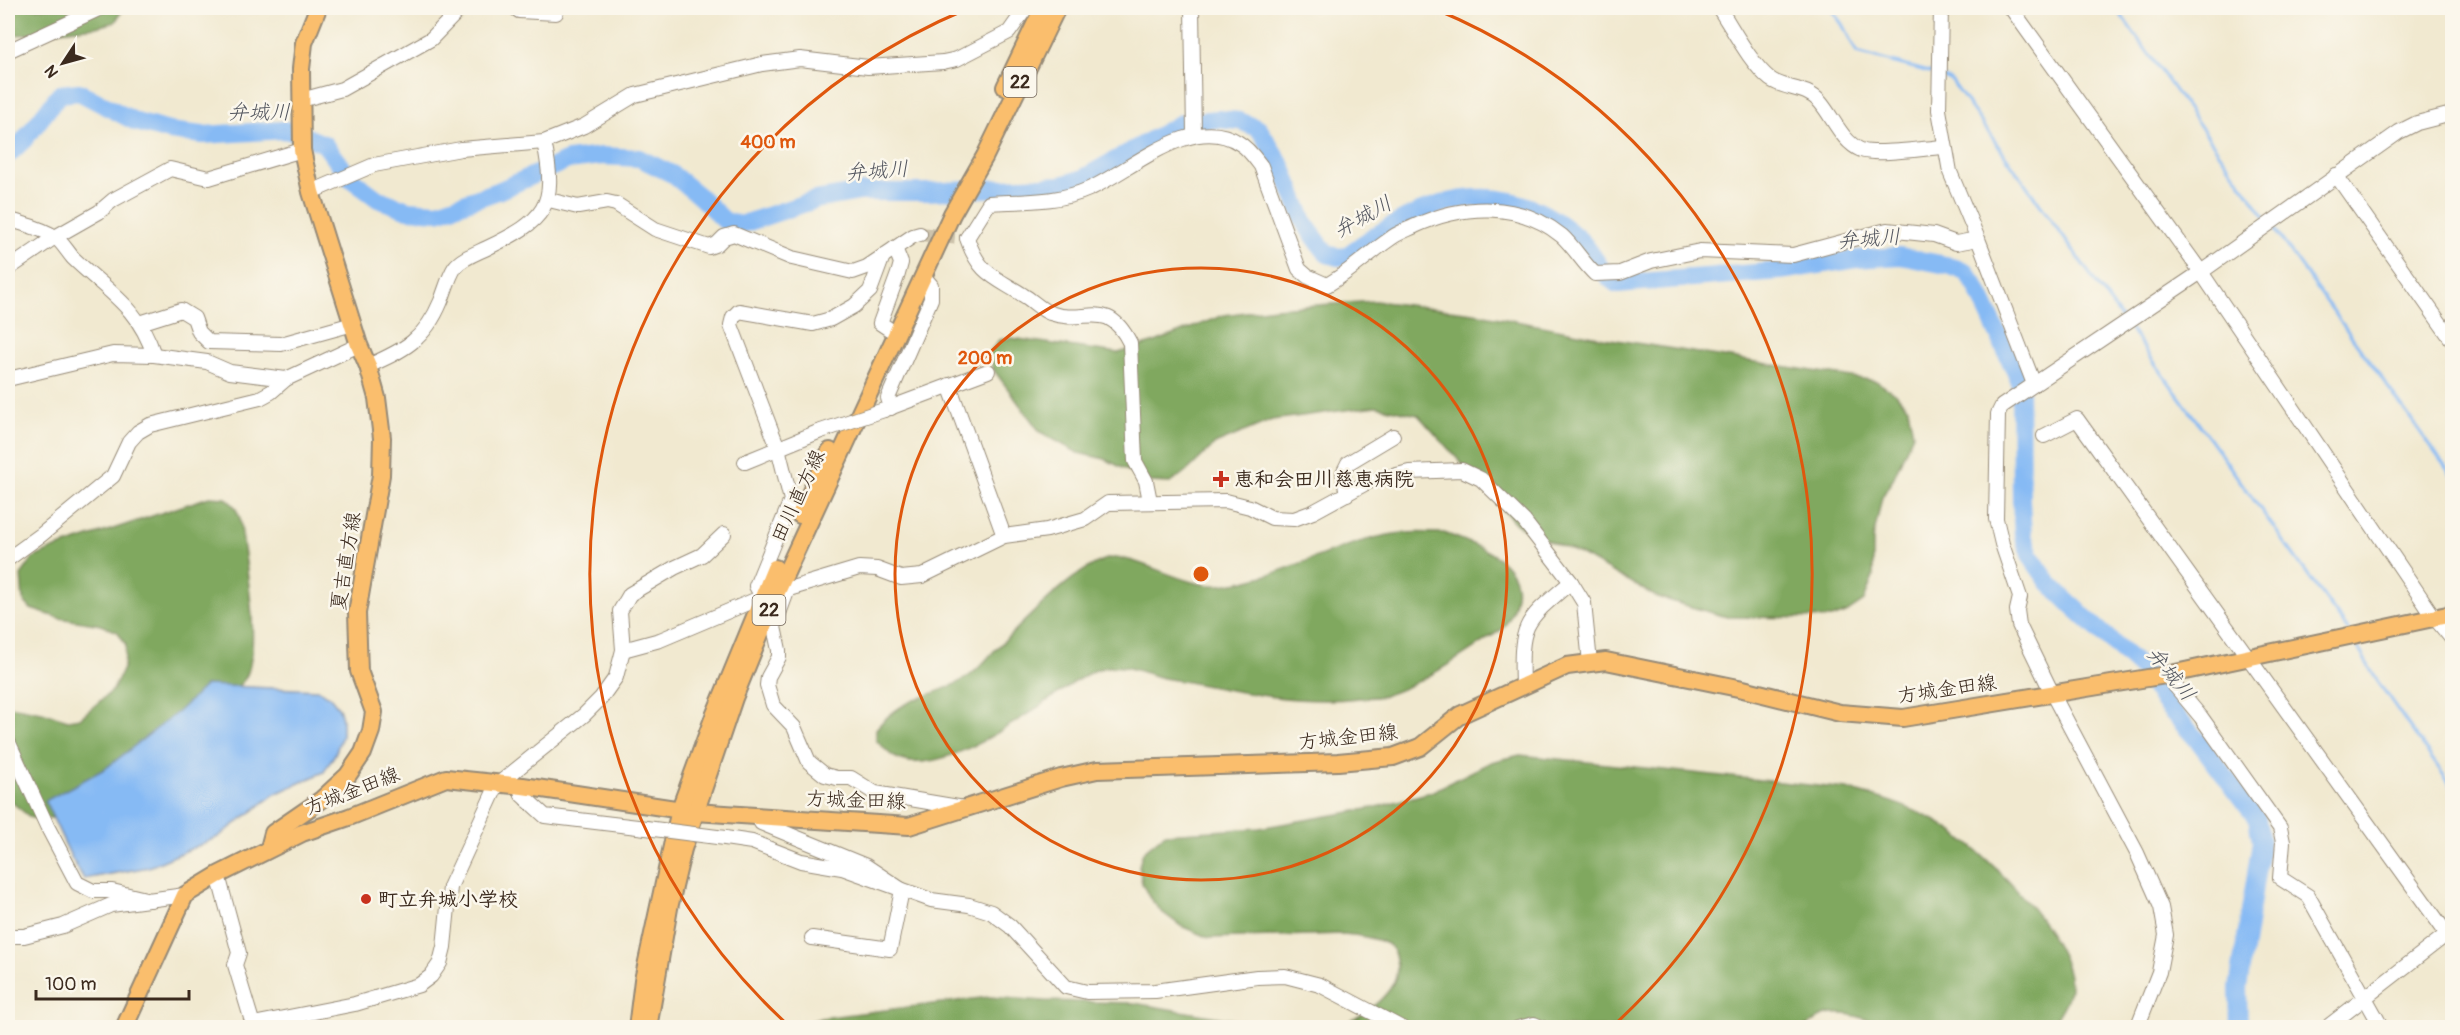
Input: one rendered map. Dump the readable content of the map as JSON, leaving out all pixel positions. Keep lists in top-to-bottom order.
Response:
{
  "streets": {
    "main road": [
      "22",
      "田川直方線",
      "夏吉直方線",
      "方城金田線"
    ]
  },
  "crossings": [
    ["田川直方線", "方城金田線"],
    ["夏吉直方線", "方城金田線"]
  ],
  "water": ["弁城川"],
  "places": {
    "health": ["恵和会田川慈恵病院"],
    "other": ["町立弁城小学校"]
  },
  "scale_bar": "100 m",
  "north": "bottom left",
  "rings": ["400 m", "200 m"]
}
